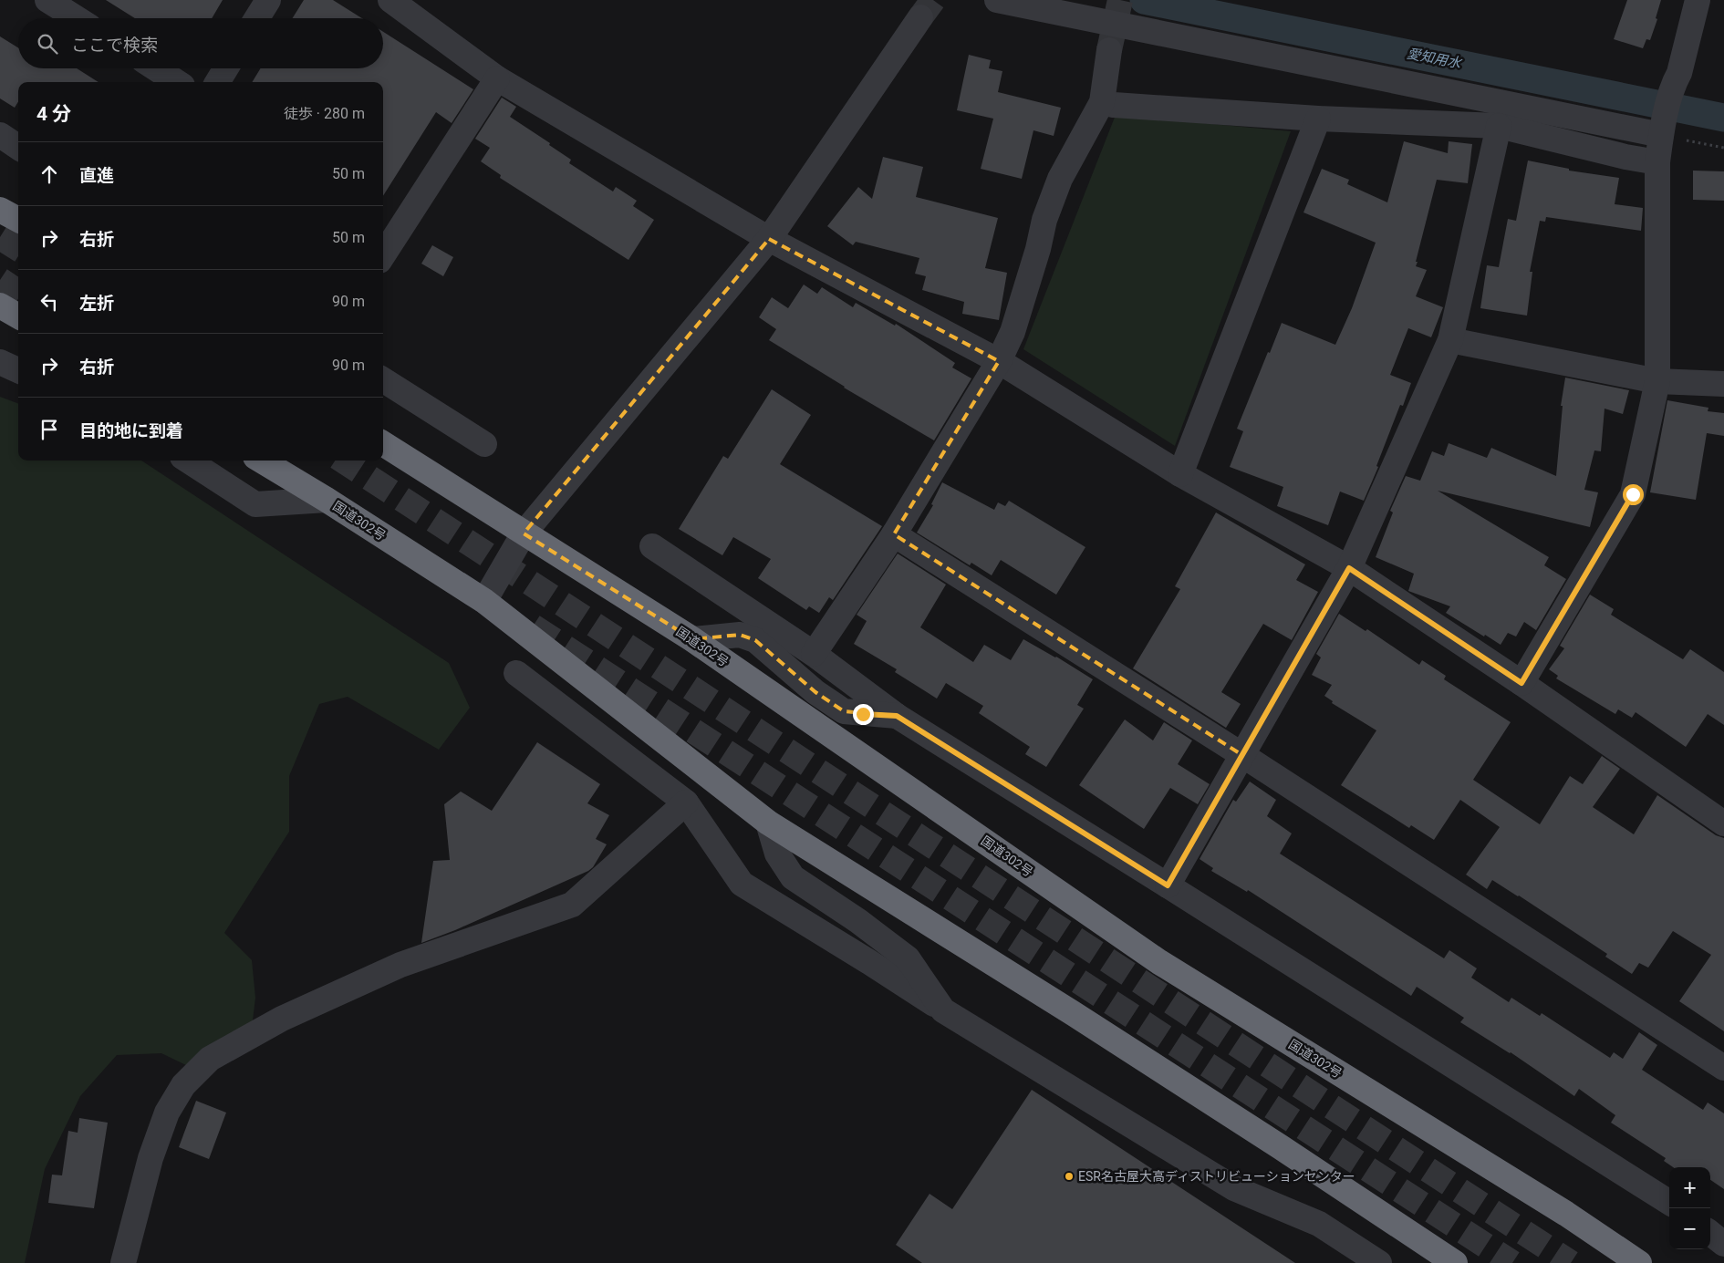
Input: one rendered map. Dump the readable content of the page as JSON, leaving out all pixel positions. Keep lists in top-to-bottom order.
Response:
{
  "streets": {
    "highway": ["国道302号"]
  },
  "water": ["愛知用水"],
  "places": ["ESR名古屋大高ディストリビューションセンター"],
  "page": {
    "search": "ここで検索",
    "heading": ["4 分", "徒歩 · 280 m"],
    "list": [
      ["直進", "50 m"],
      ["右折", "50 m"],
      ["左折", "90 m"],
      ["右折", "90 m"],
      "目的地に到着"
    ],
    "map_buttons": ["+", "−"]
  }
}
